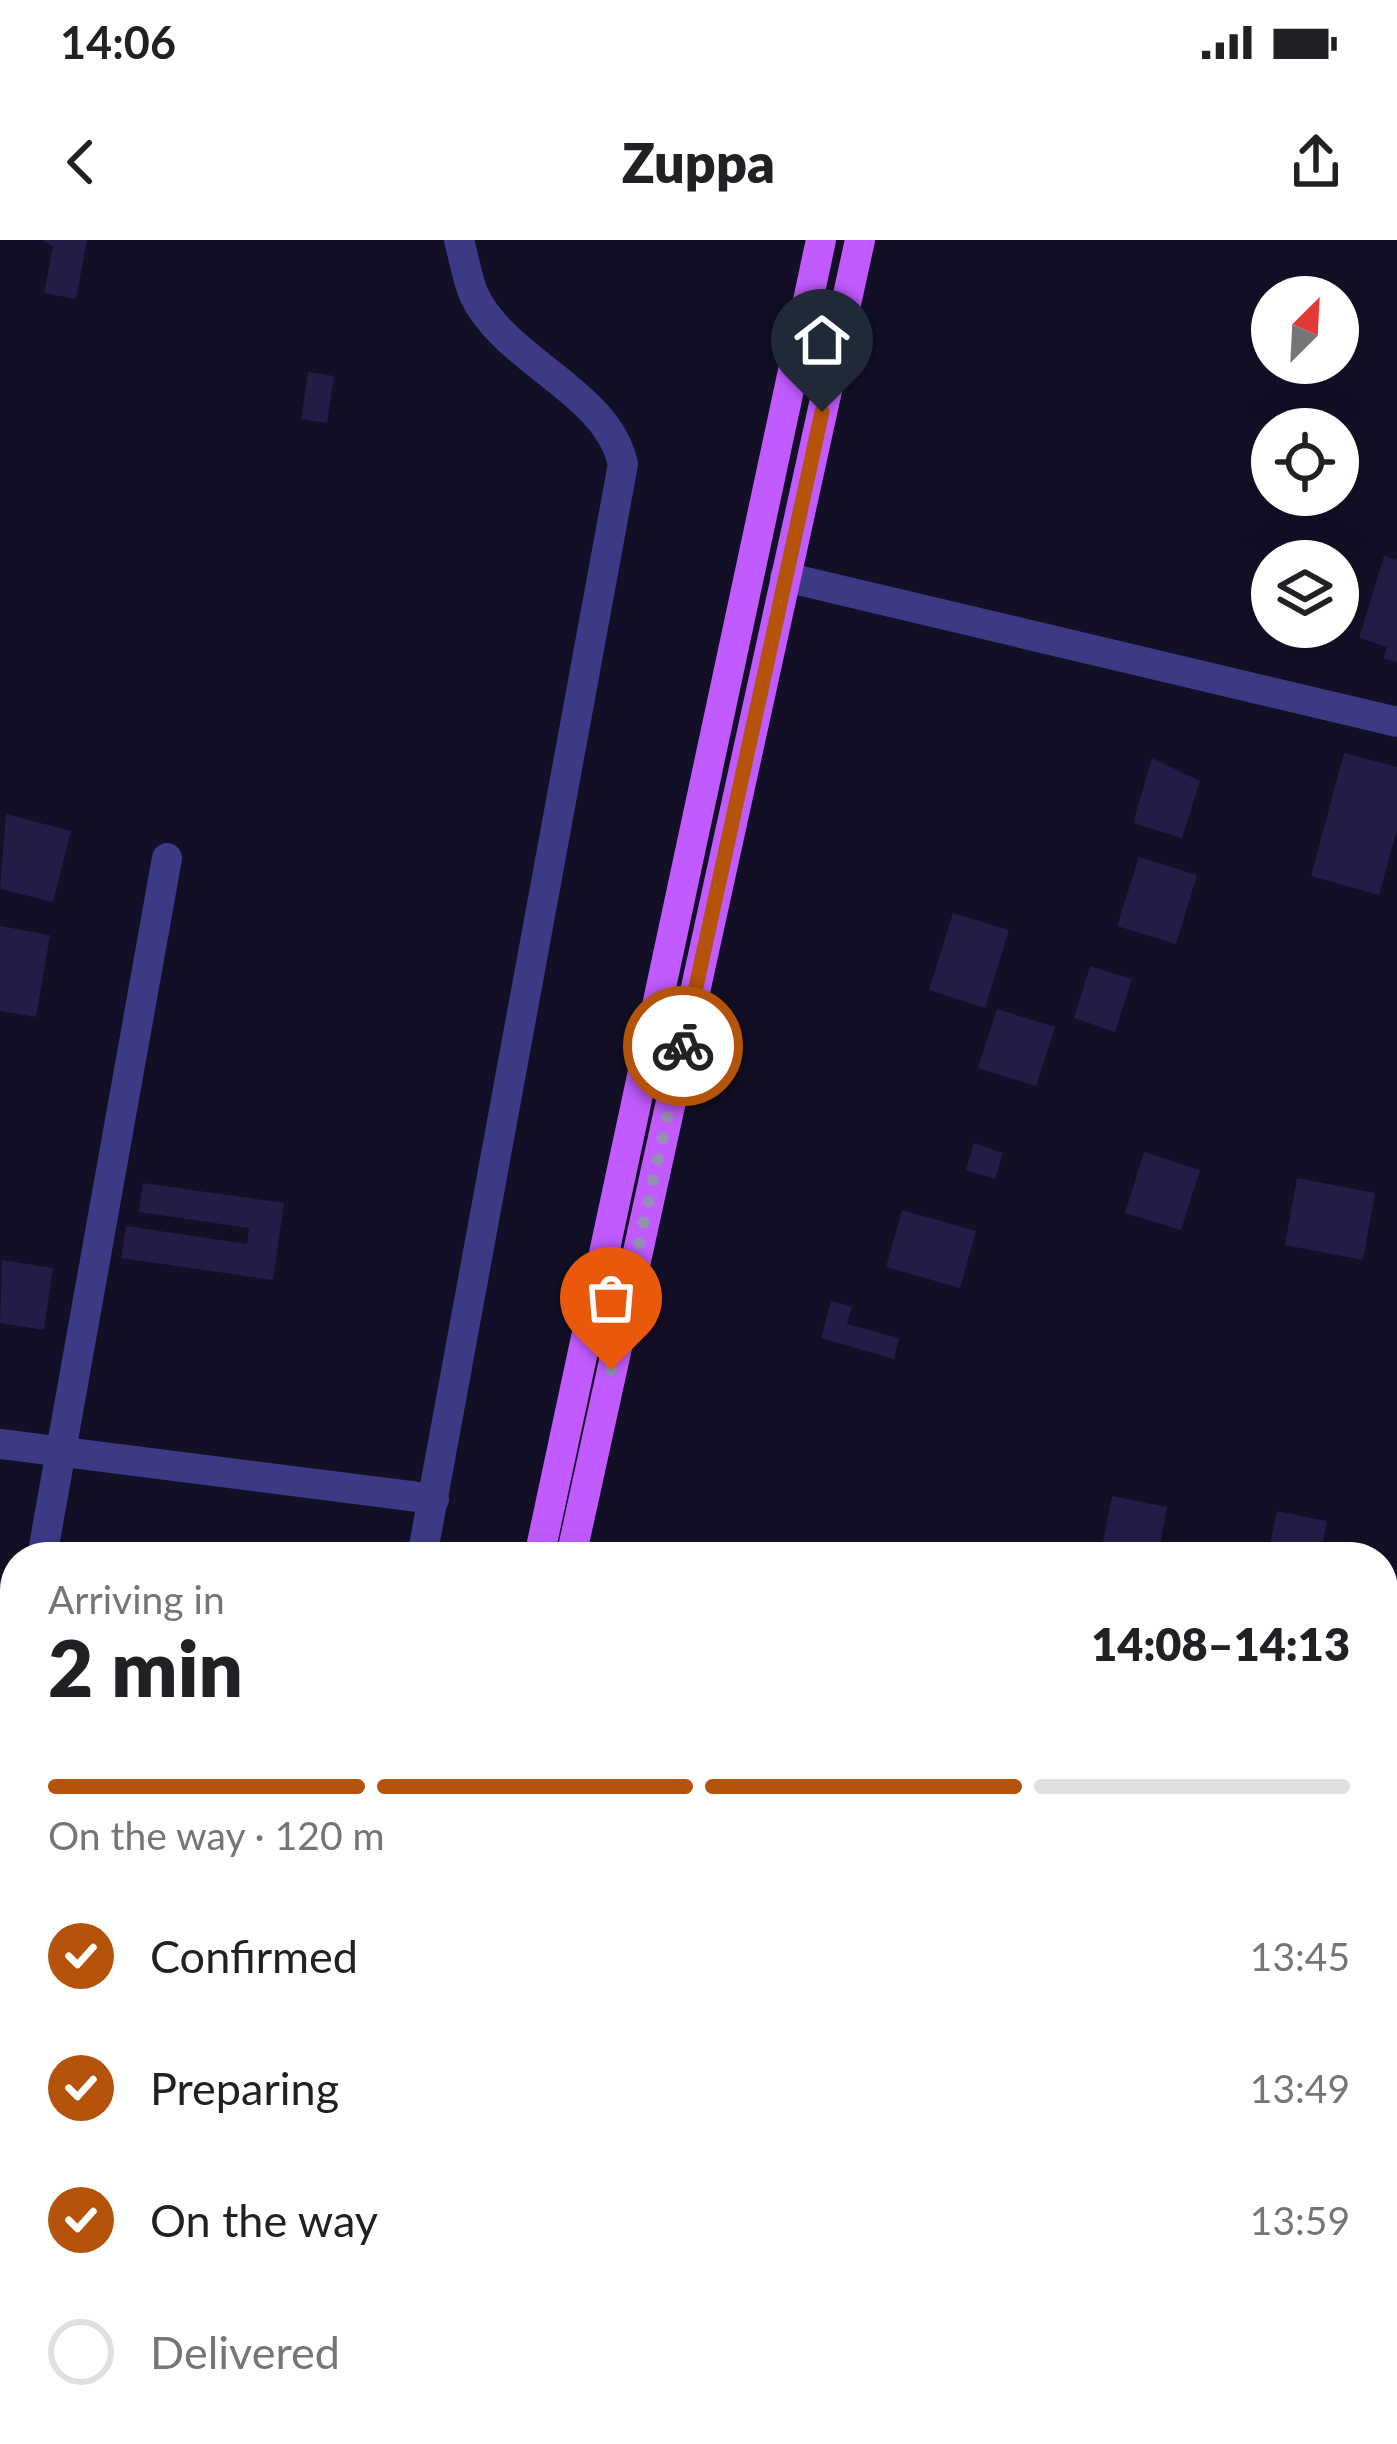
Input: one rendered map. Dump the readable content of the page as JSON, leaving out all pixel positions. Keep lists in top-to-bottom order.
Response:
{
  "north": "top right",
  "page": {
    "status": "14:06",
    "header": "Zuppa",
    "heading": ["2 min", "Arriving in", "14:08–14:13"],
    "bar": "On the way · 120 m",
    "list": [
      ["Confirmed", "13:45"],
      ["Preparing", "13:49"],
      ["On the way", "13:59"],
      "Delivered"
    ]
  }
}
